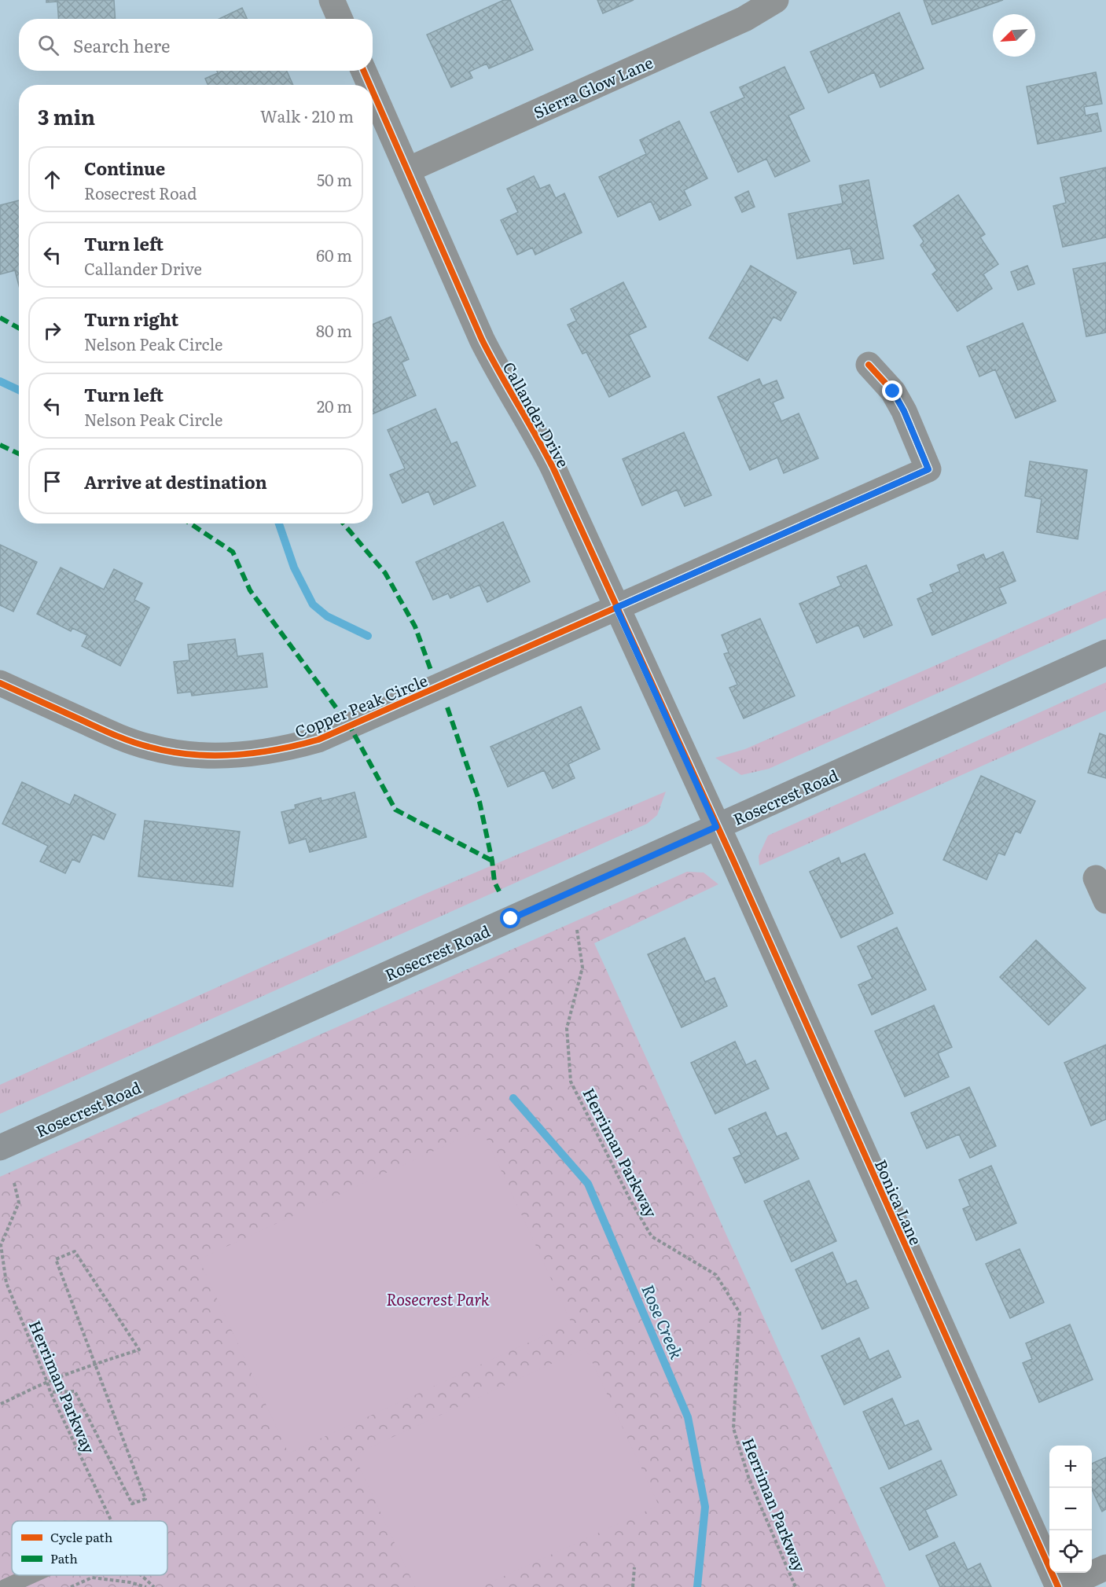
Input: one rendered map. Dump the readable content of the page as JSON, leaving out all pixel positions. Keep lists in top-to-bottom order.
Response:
{
  "streets": {
    "main road": ["Rosecrest Road"],
    "street": [
      "Sierra Glow Lane",
      "Callander Drive",
      "Copper Peak Circle",
      "Bonica Lane"
    ],
    "path": ["Herriman Parkway"]
  },
  "crossings": [
    ["Sierra Glow Lane", "Callander Drive"],
    ["Callander Drive", "Copper Peak Circle"],
    ["Callander Drive", "Rosecrest Road"],
    ["Callander Drive", "Bonica Lane"],
    ["Rosecrest Road", "Bonica Lane"]
  ],
  "water": ["Rose Creek"],
  "parks": ["Rosecrest Park"],
  "legend": ["Cycle path", "Path"],
  "north": "bottom left",
  "page": {
    "search": "Search here",
    "heading": ["3 min", "Walk · 210 m"],
    "list": [
      ["Continue", "Rosecrest Road", "50 m"],
      ["Turn left", "Callander Drive", "60 m"],
      ["Turn right", "Nelson Peak Circle", "80 m"],
      ["Turn left", "Nelson Peak Circle", "20 m"],
      "Arrive at destination"
    ],
    "map_buttons": ["+", "−"]
  }
}
